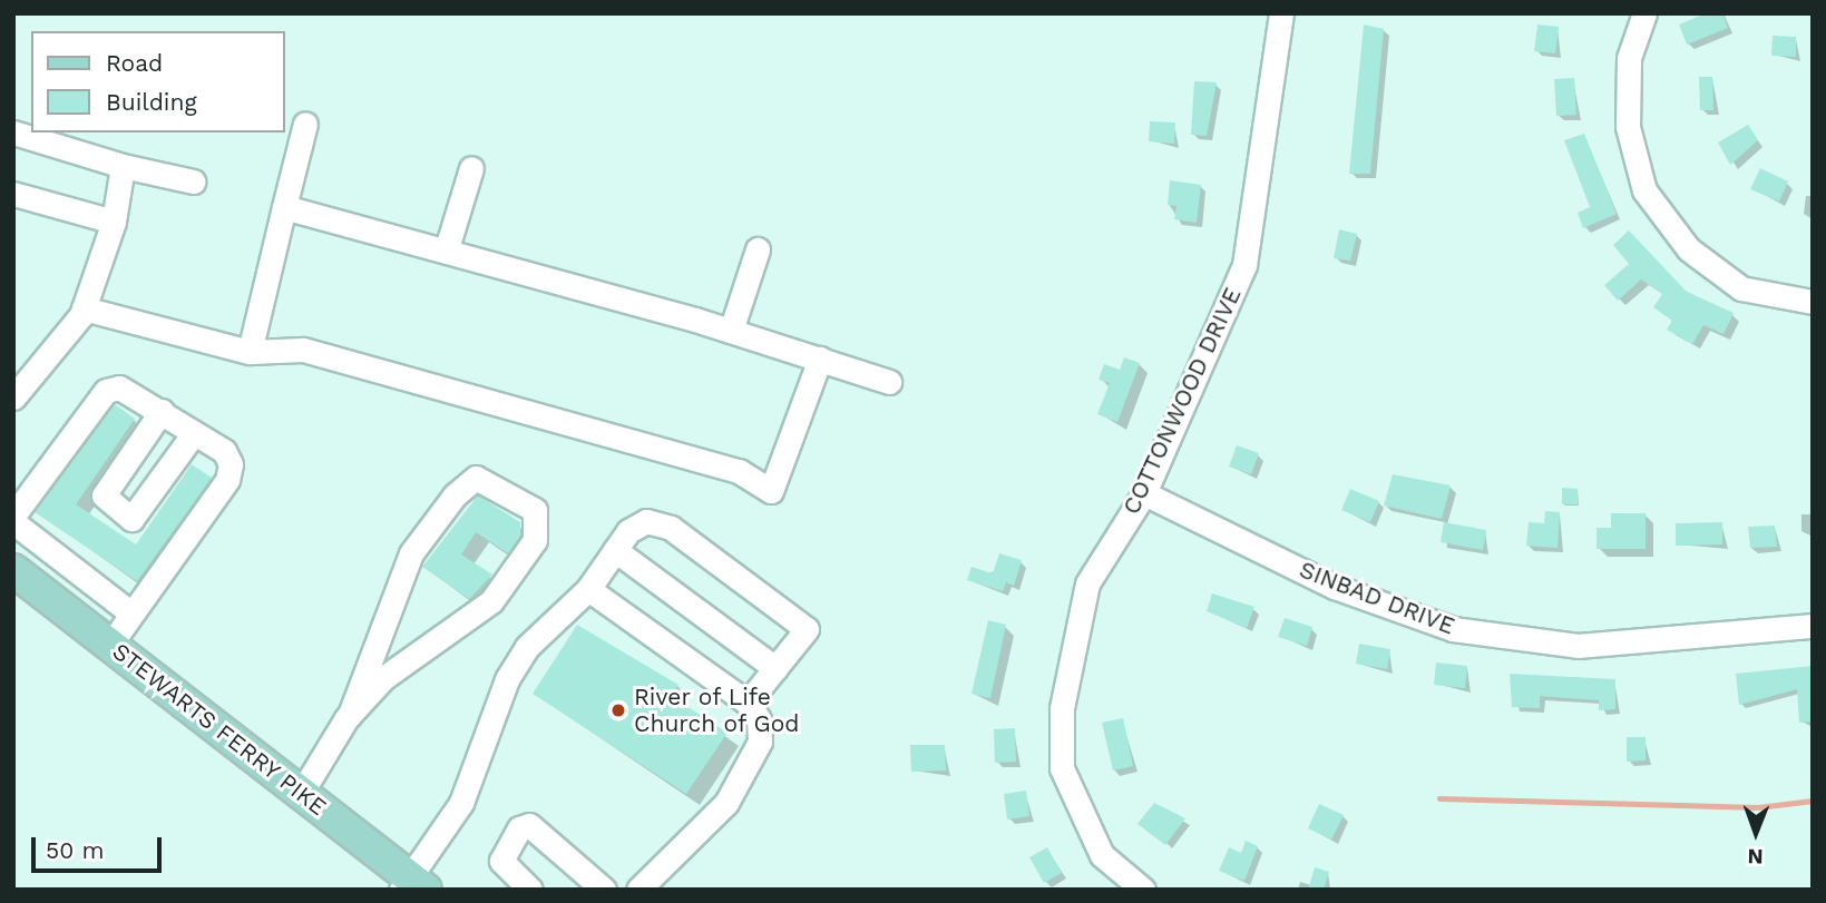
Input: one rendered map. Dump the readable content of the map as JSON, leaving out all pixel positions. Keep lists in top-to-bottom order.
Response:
{
  "streets": {
    "main road": ["STEWARTS FERRY PIKE"],
    "street": ["COTTONWOOD DRIVE", "SINBAD DRIVE"]
  },
  "crossings": [
    ["COTTONWOOD DRIVE", "SINBAD DRIVE"]
  ],
  "places": ["River of Life Church of God"],
  "legend": ["Road", "Building"],
  "scale_bar": "50 m",
  "north": "bottom"
}
